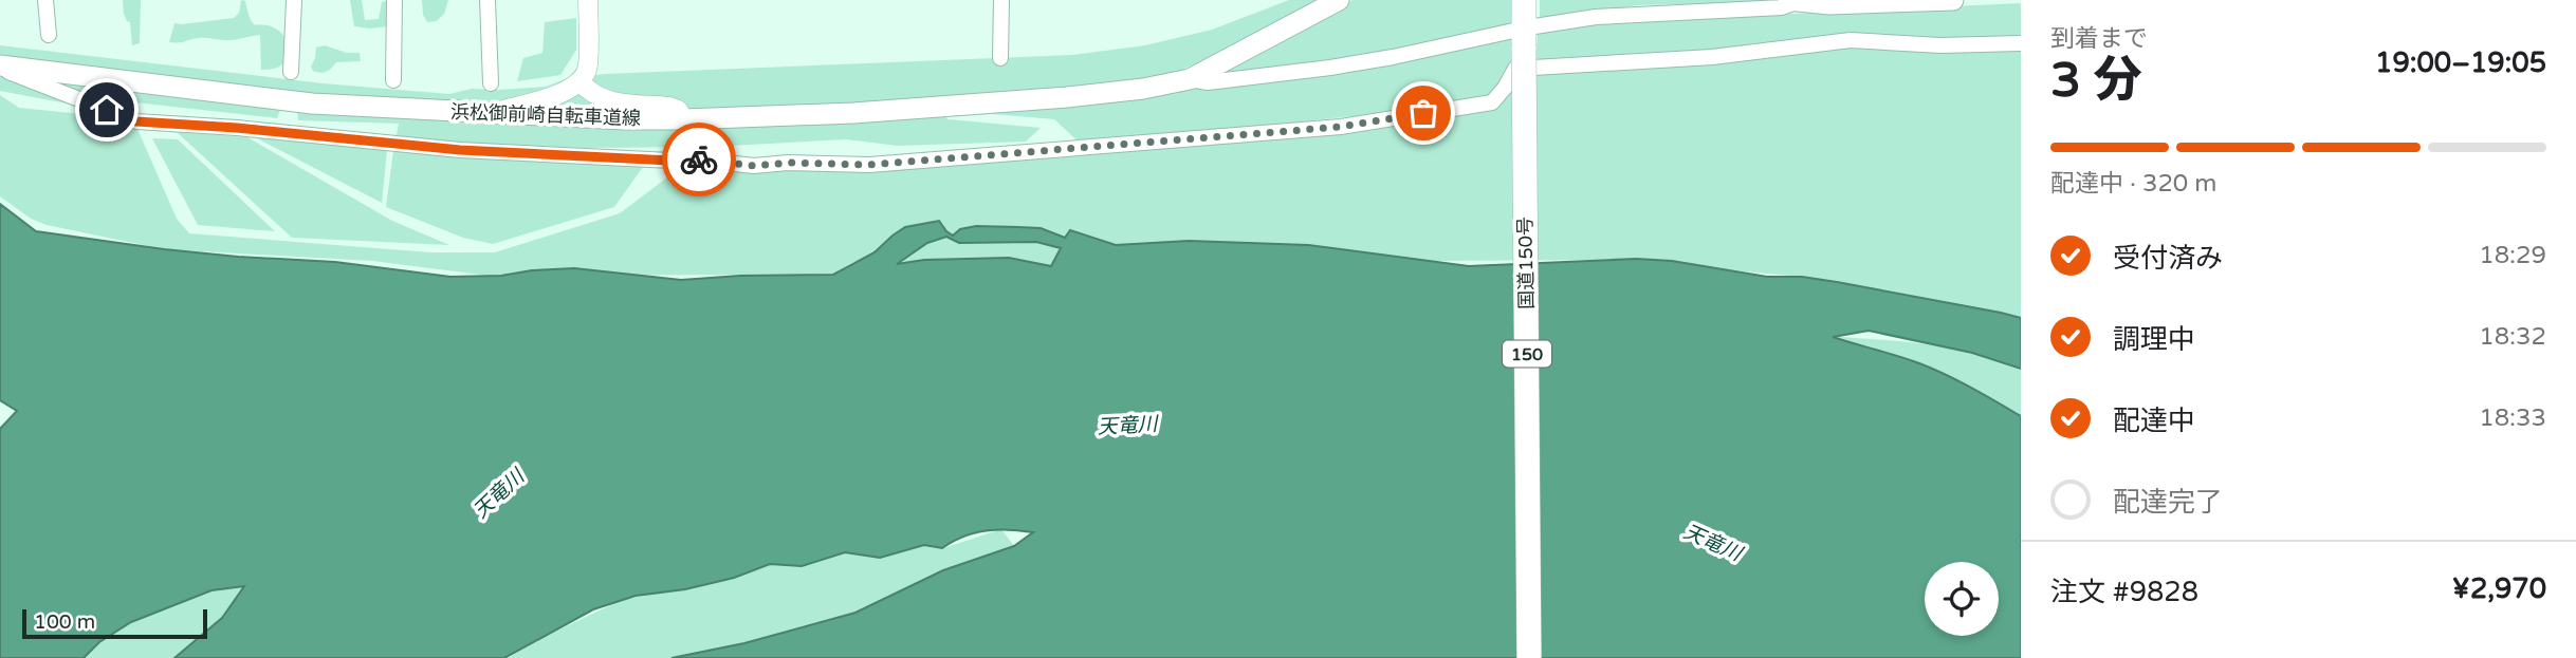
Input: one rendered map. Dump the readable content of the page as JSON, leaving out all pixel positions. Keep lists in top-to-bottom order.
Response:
{
  "streets": {
    "highway": ["国道150号", "150"],
    "main road": ["浜松御前崎自転車道線"]
  },
  "water": ["天竜川"],
  "scale_bar": "100 m",
  "page": {
    "heading": ["3 分", "到着まで", "19:00–19:05"],
    "panel": ["注文 #9828", "¥2,970"],
    "bar": "配達中 · 320 m",
    "list": [
      ["受付済み", "18:29"],
      ["調理中", "18:32"],
      ["配達中", "18:33"],
      "配達完了"
    ],
    "scale": "100 m"
  }
}
